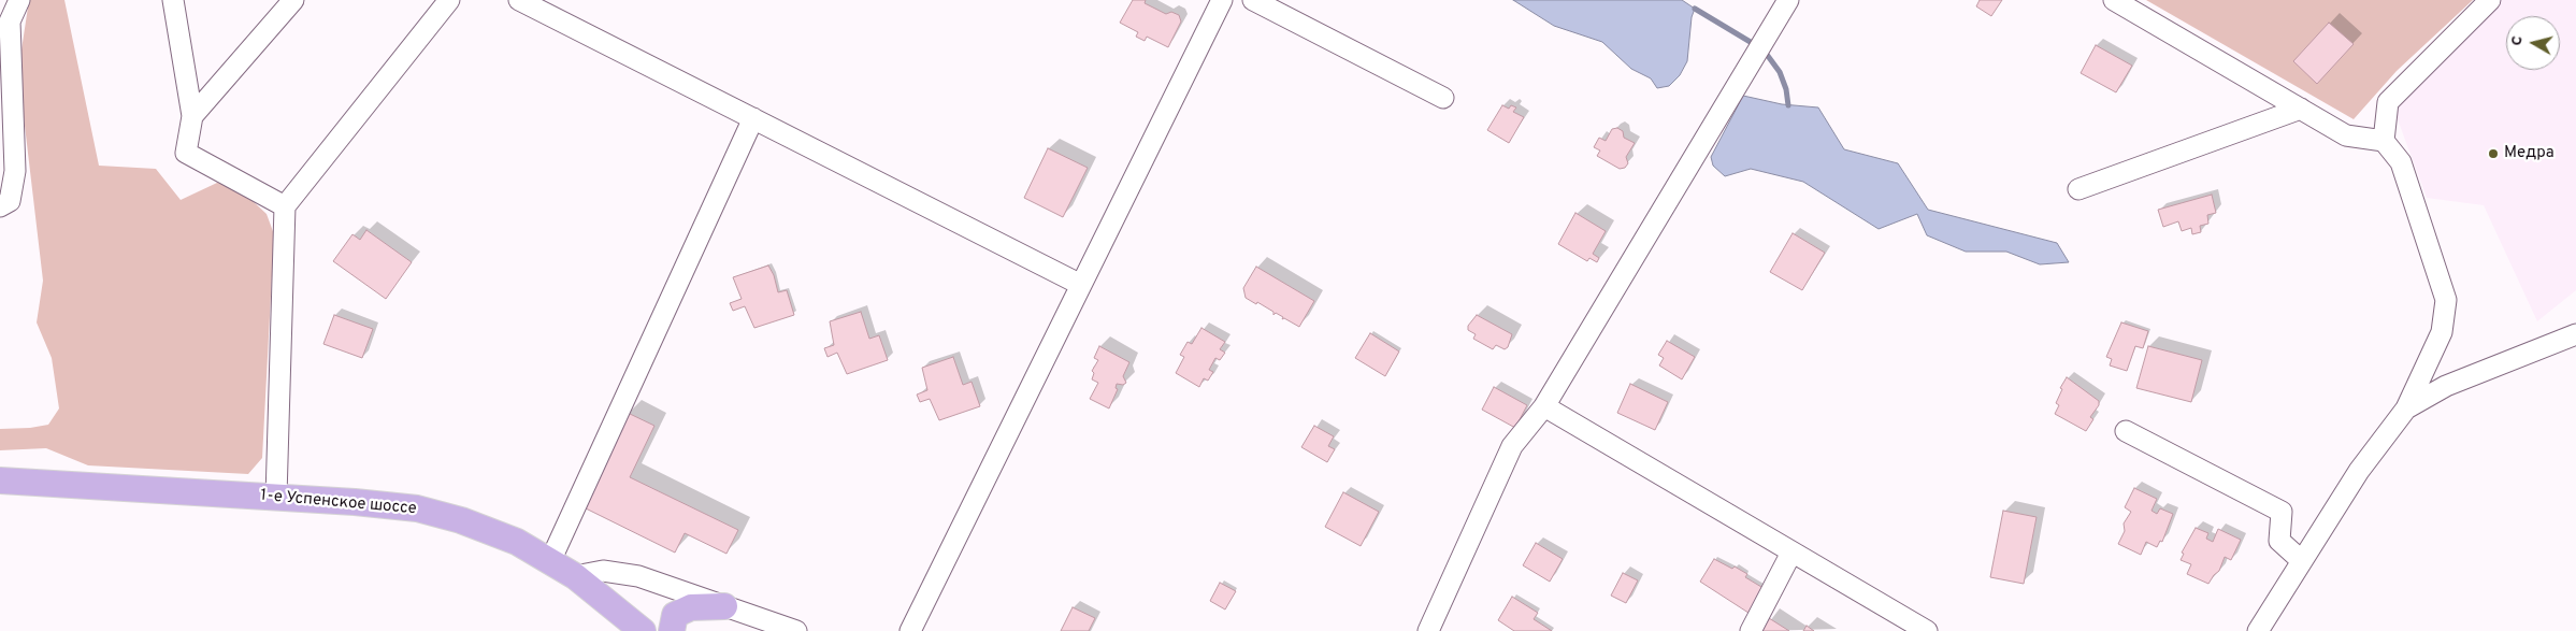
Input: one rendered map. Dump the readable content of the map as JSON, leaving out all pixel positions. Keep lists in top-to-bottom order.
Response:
{
  "streets": {
    "main road": ["1-е Успенское шоссе"]
  },
  "places": ["Медра"],
  "north": "left"
}
